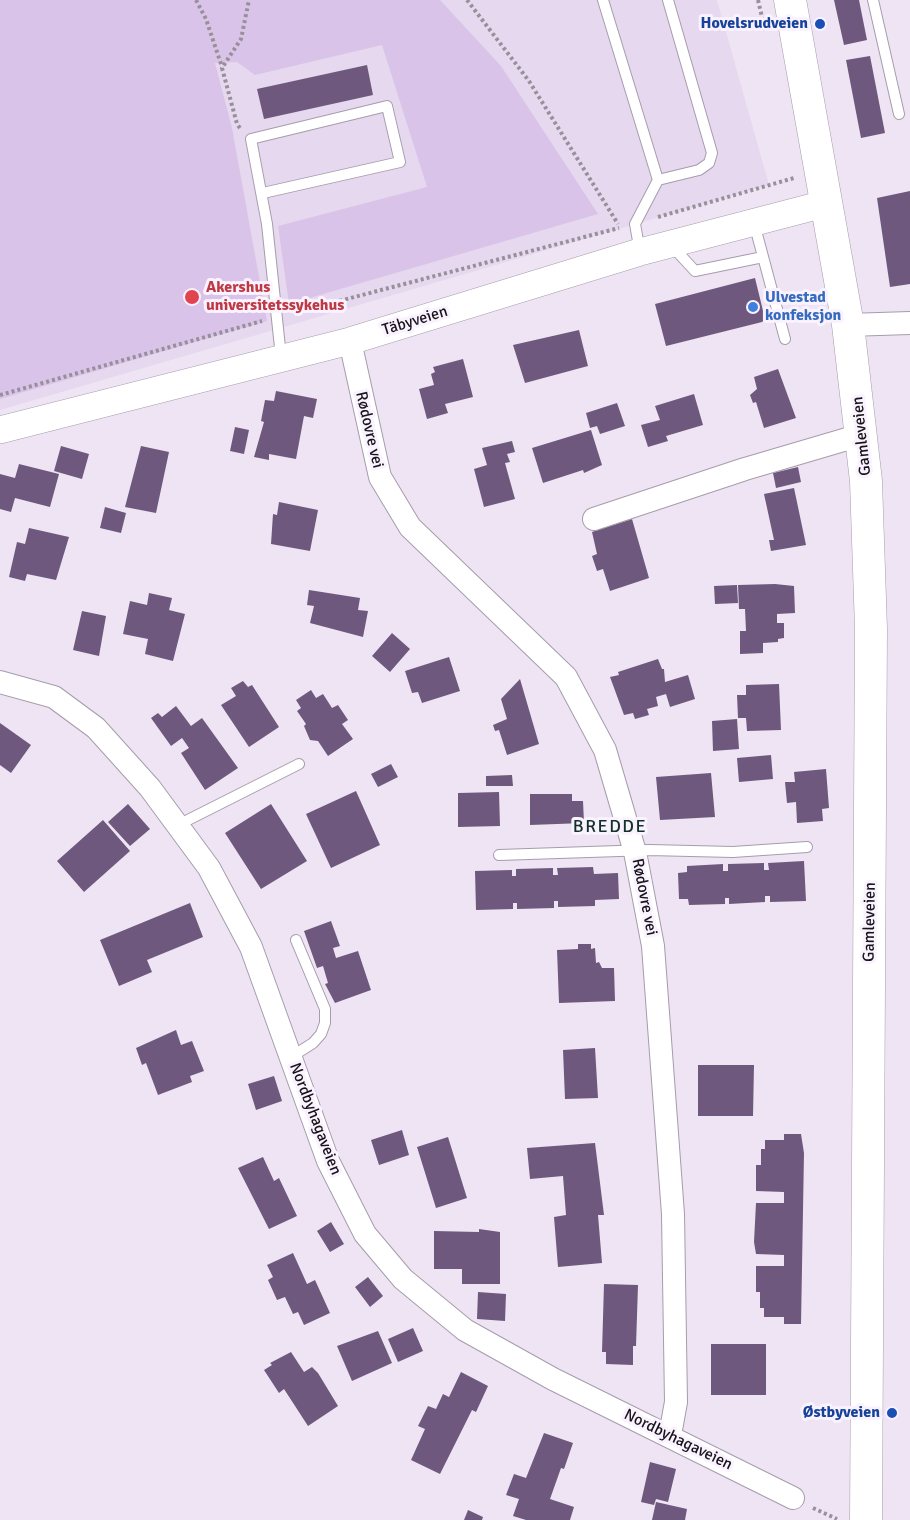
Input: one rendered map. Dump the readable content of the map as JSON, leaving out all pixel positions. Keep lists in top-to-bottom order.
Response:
{
  "streets": {
    "main road": ["Gamleveien"],
    "street": ["Täbyveien", "Rødovre vei", "Nordbyhagaveien"]
  },
  "crossings": [
    ["Täbyveien", "Rødovre vei"],
    ["Täbyveien", "Gamleveien"],
    ["Rødovre vei", "Nordbyhagaveien"]
  ],
  "districts": ["BREDDE"],
  "places": [
    "Hovelsrudveien",
    "Akershus universitetssykehus",
    "Ulvestad konfeksjon",
    "Østbyveien"
  ]
}
